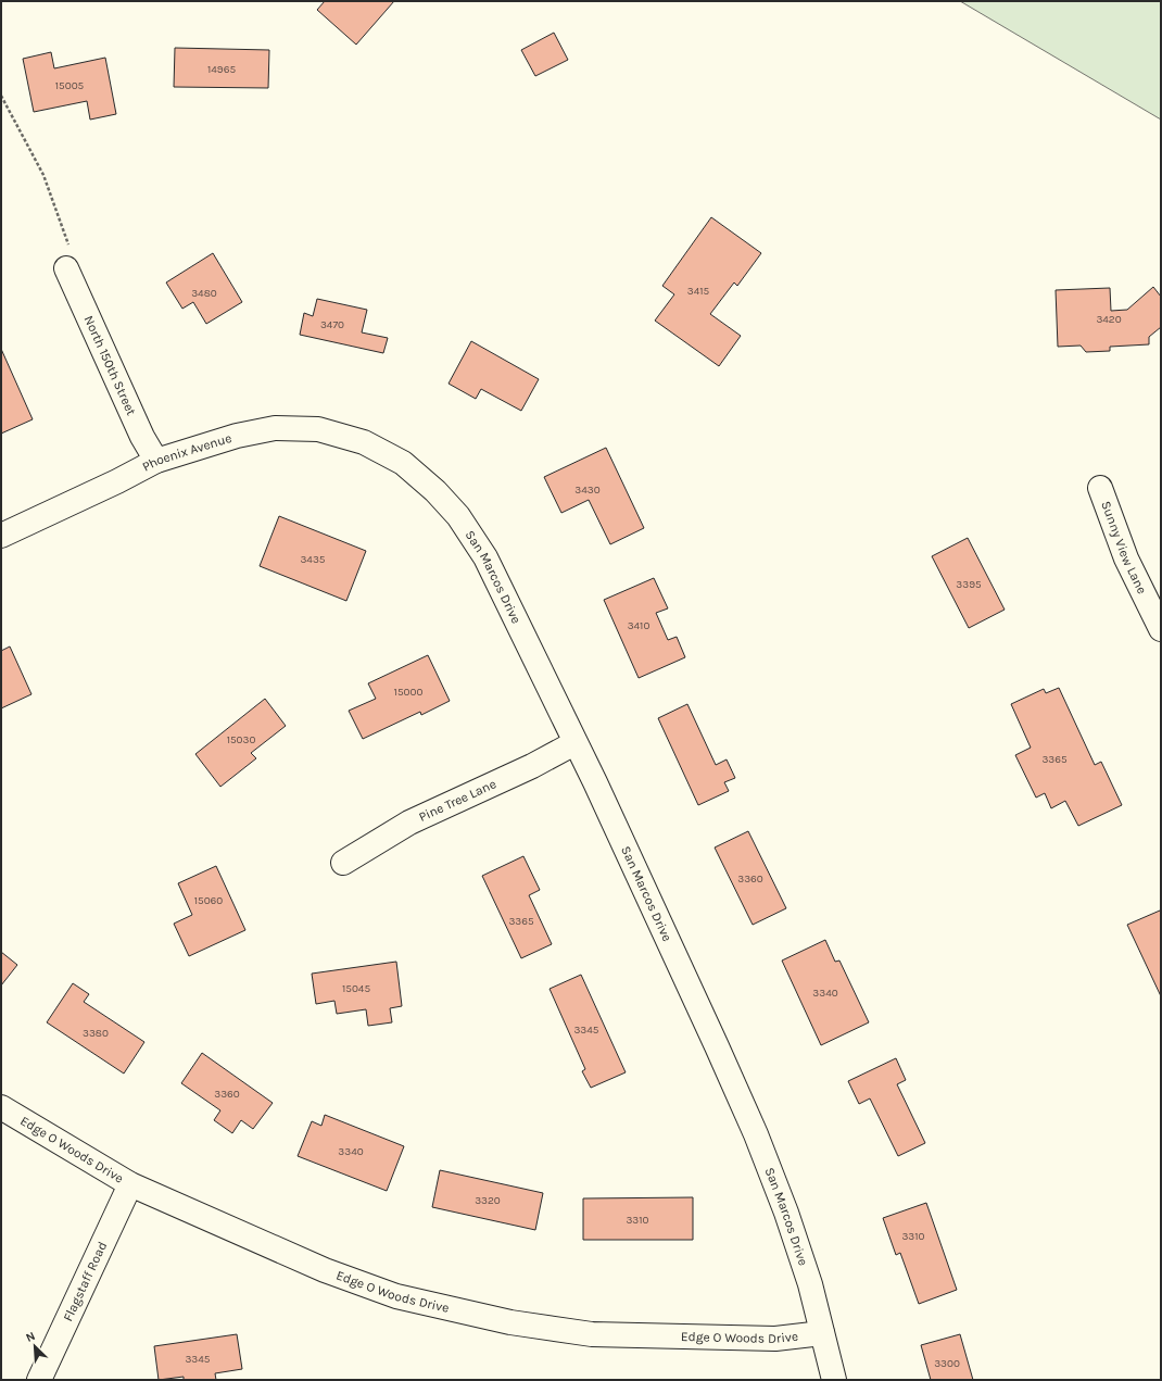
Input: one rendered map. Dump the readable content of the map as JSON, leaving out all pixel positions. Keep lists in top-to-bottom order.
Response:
{
  "streets": {
    "street": [
      "North 150th Street",
      "Phoenix Avenue",
      "Sunny View Lane",
      "San Marcos Drive",
      "Pine Tree Lane",
      "Edge O Woods Drive",
      "Flagstaff Road"
    ]
  },
  "crossings": [
    ["North 150th Street", "Phoenix Avenue"],
    ["Phoenix Avenue", "San Marcos Drive"],
    ["San Marcos Drive", "Pine Tree Lane"],
    ["San Marcos Drive", "Edge O Woods Drive"],
    ["Edge O Woods Drive", "Flagstaff Road"]
  ],
  "house_numbers": [
    "14965",
    "15005",
    "3415",
    "3480",
    "3420",
    "3470",
    "3430",
    "3435",
    "3395",
    "3410",
    "15000",
    "15030",
    "3365",
    "3360",
    "15060",
    "3365",
    "15045",
    "3340",
    "3345",
    "3380",
    "3360",
    "3340",
    "3320",
    "3310",
    "3310",
    "3345",
    "3300"
  ],
  "north": "top left"
}
